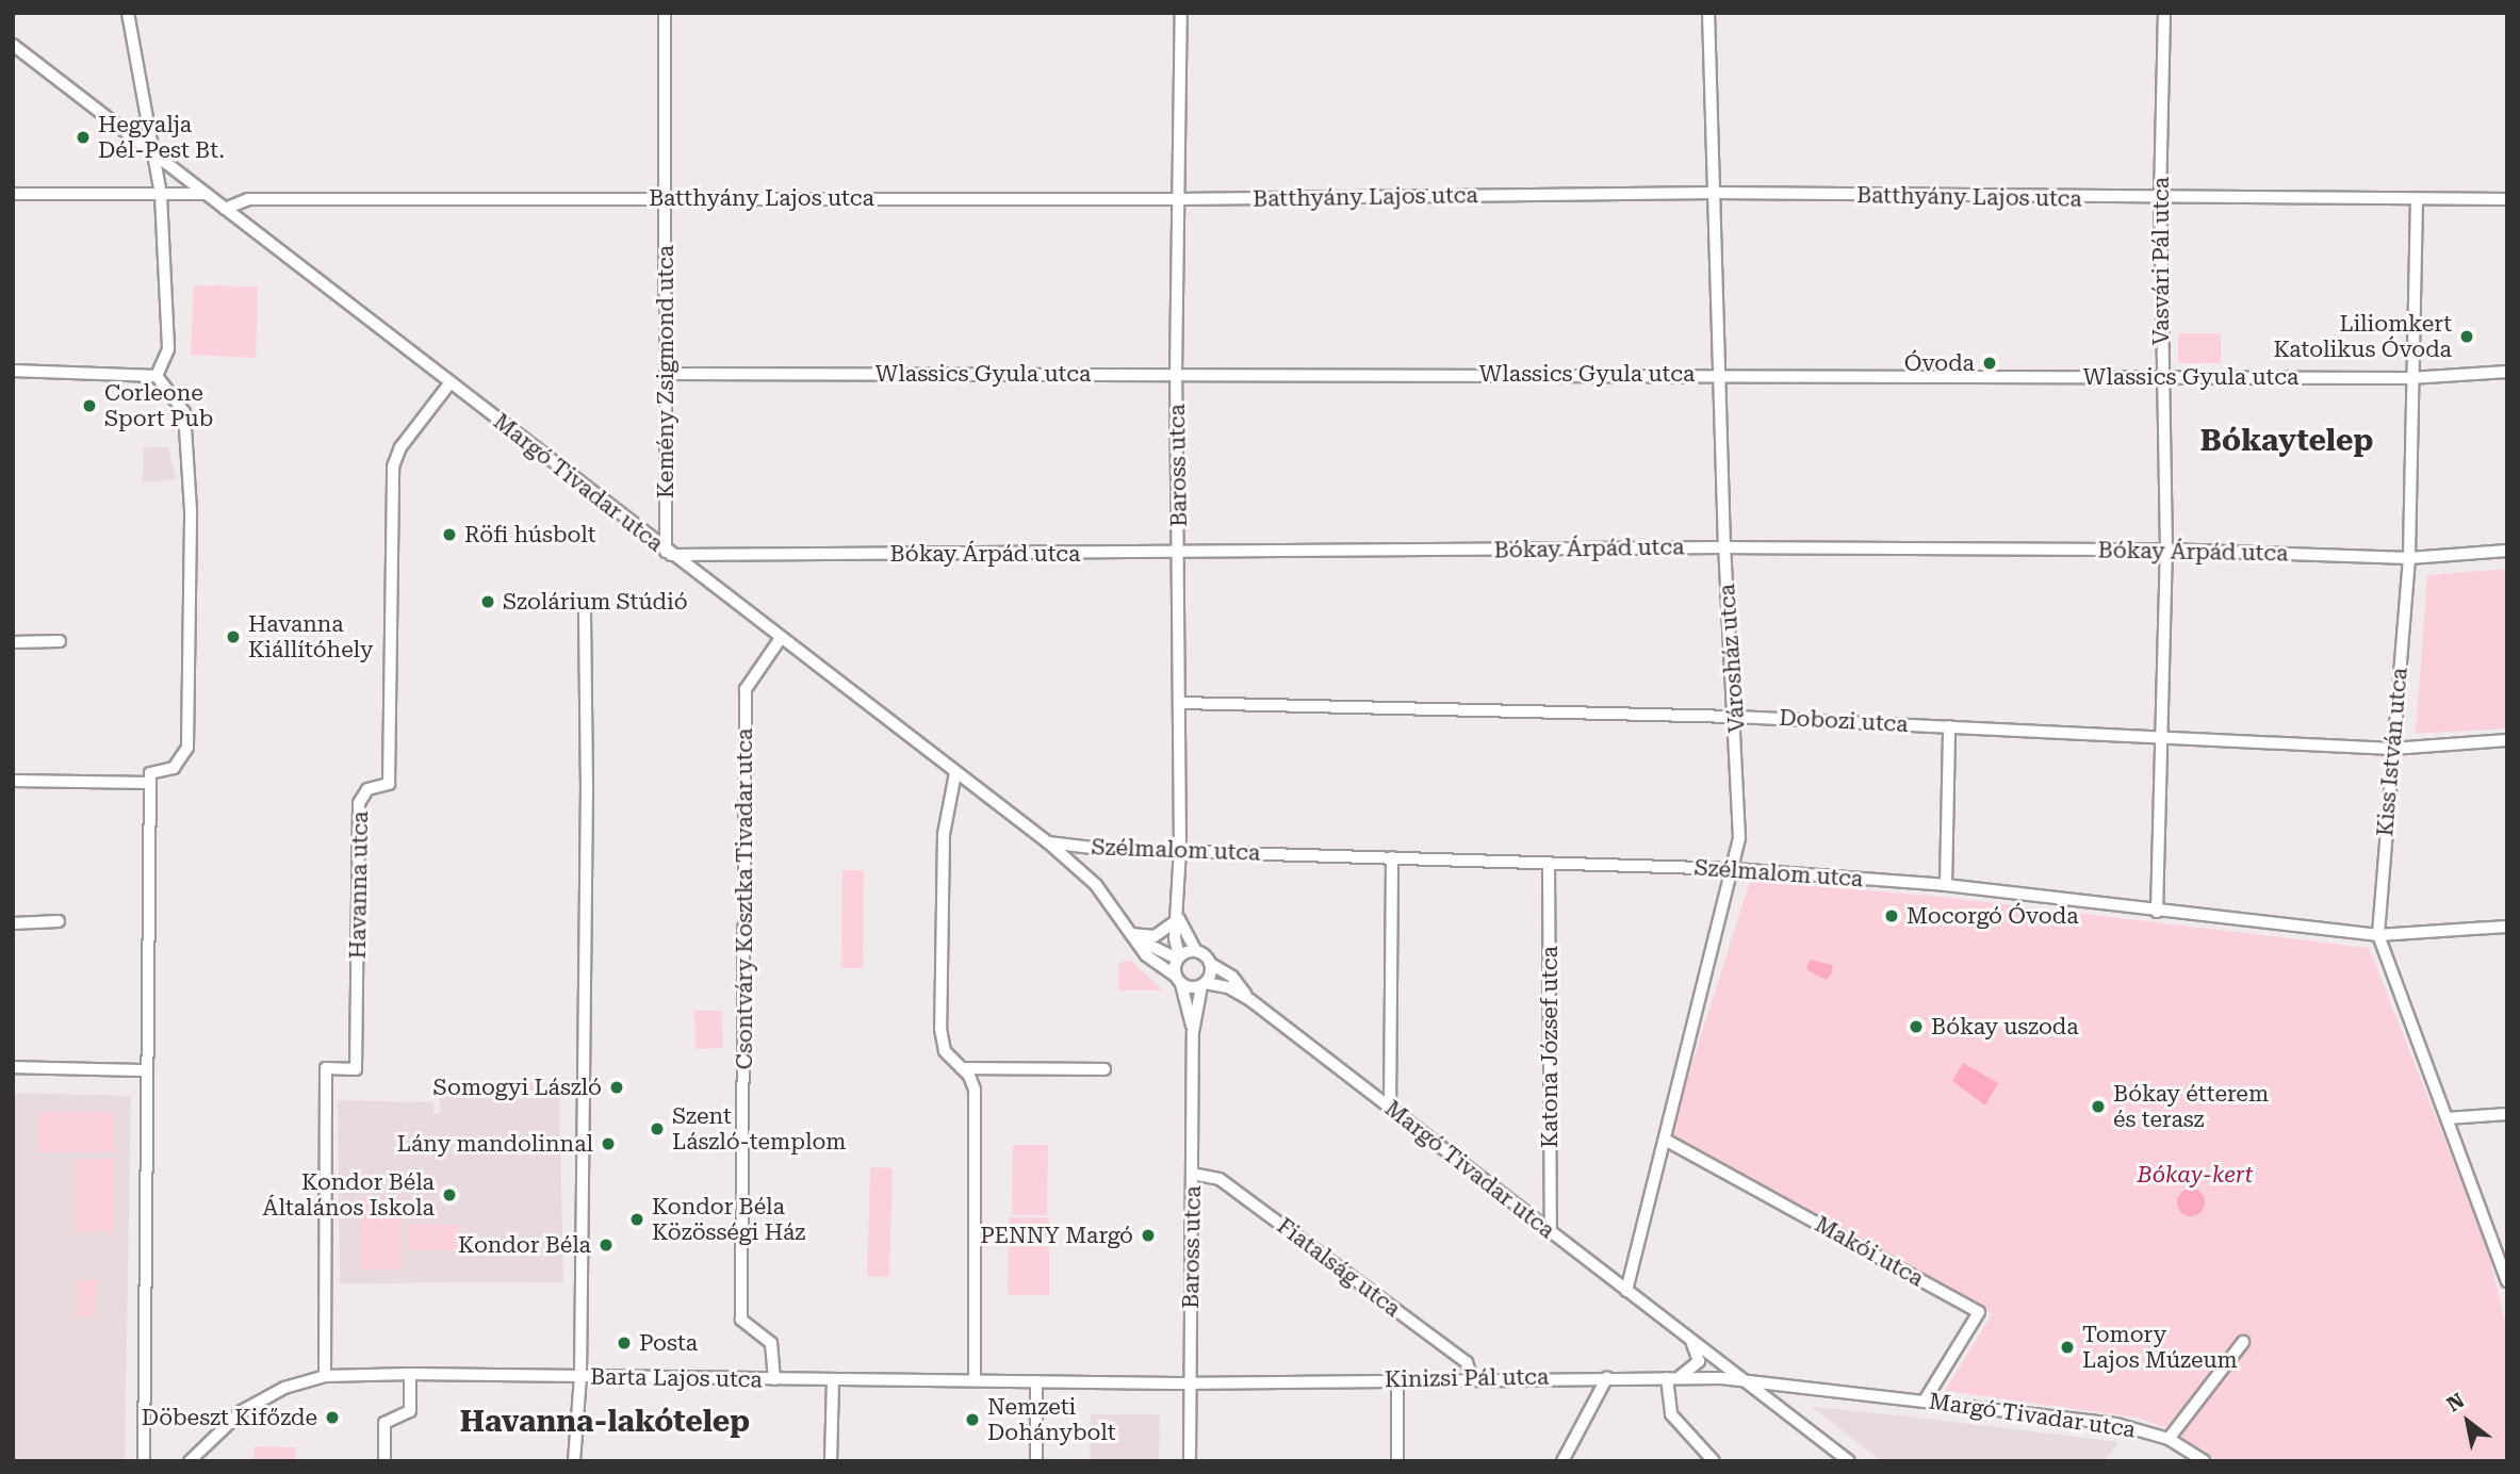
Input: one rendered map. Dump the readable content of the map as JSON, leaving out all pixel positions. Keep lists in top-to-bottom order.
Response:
{
  "streets": {
    "street": [
      "Batthyány Lajos utca",
      "Vasvári Pál utca",
      "Kemény Zsigmond utca",
      "Wlassics Gyula utca",
      "Baross utca",
      "Margó Tivadar utca",
      "Bókay Árpád utca",
      "Városház utca",
      "Dobozi utca",
      "Kiss István utca",
      "Szélmalom utca",
      "Havanna utca",
      "Csontváry Kosztka Tivadar utca",
      "Katona József utca",
      "Makói utca",
      "Fiatalság utca",
      "Barta Lajos utca",
      "Kinizsi Pál utca"
    ]
  },
  "crossings": [
    ["Batthyány Lajos utca", "Vasvári Pál utca"],
    ["Batthyány Lajos utca", "Kemény Zsigmond utca"],
    ["Batthyány Lajos utca", "Baross utca"],
    ["Batthyány Lajos utca", "Margó Tivadar utca"],
    ["Batthyány Lajos utca", "Városház utca"],
    ["Batthyány Lajos utca", "Kiss István utca"],
    ["Vasvári Pál utca", "Wlassics Gyula utca"],
    ["Vasvári Pál utca", "Bókay Árpád utca"],
    ["Vasvári Pál utca", "Dobozi utca"],
    ["Vasvári Pál utca", "Szélmalom utca"],
    ["Kemény Zsigmond utca", "Wlassics Gyula utca"],
    ["Kemény Zsigmond utca", "Margó Tivadar utca"],
    ["Kemény Zsigmond utca", "Bókay Árpád utca"],
    ["Wlassics Gyula utca", "Baross utca"],
    ["Wlassics Gyula utca", "Városház utca"],
    ["Wlassics Gyula utca", "Kiss István utca"],
    ["Baross utca", "Margó Tivadar utca"],
    ["Baross utca", "Bókay Árpád utca"],
    ["Baross utca", "Dobozi utca"],
    ["Baross utca", "Szélmalom utca"],
    ["Baross utca", "Fiatalság utca"],
    ["Baross utca", "Barta Lajos utca"],
    ["Baross utca", "Kinizsi Pál utca"],
    ["Margó Tivadar utca", "Bókay Árpád utca"],
    ["Margó Tivadar utca", "Városház utca"],
    ["Margó Tivadar utca", "Szélmalom utca"],
    ["Margó Tivadar utca", "Havanna utca"],
    ["Margó Tivadar utca", "Csontváry Kosztka Tivadar utca"],
    ["Margó Tivadar utca", "Katona József utca"],
    ["Margó Tivadar utca", "Makói utca"],
    ["Margó Tivadar utca", "Kinizsi Pál utca"],
    ["Bókay Árpád utca", "Városház utca"],
    ["Bókay Árpád utca", "Kiss István utca"],
    ["Városház utca", "Dobozi utca"],
    ["Városház utca", "Szélmalom utca"],
    ["Városház utca", "Makói utca"],
    ["Dobozi utca", "Kiss István utca"],
    ["Kiss István utca", "Szélmalom utca"],
    ["Szélmalom utca", "Katona József utca"],
    ["Havanna utca", "Barta Lajos utca"],
    ["Csontváry Kosztka Tivadar utca", "Barta Lajos utca"],
    ["Fiatalság utca", "Kinizsi Pál utca"],
    ["Barta Lajos utca", "Kinizsi Pál utca"]
  ],
  "districts": ["Bókaytelep", "Havanna-lakótelep"],
  "parks": ["Bókay-kert"],
  "places": [
    "Hegyalja Dél-Pest Bt.",
    "Liliomkert Katolikus Óvoda",
    "Óvoda",
    "Corleone Sport Pub",
    "Röfi húsbolt",
    "Szolárium Stúdió",
    "Havanna Kiállítóhely",
    "Mocorgó Óvoda",
    "Bókay uszoda",
    "Somogyi László",
    "Bókay étterem és terasz",
    "Szent László-templom",
    "Lány mandolinnal",
    "Kondor Béla Általános Iskola",
    "Kondor Béla Közösségi Ház",
    "PENNY Margó",
    "Kondor Béla",
    "Posta",
    "Tomory Lajos Múzeum",
    "Döbeszt Kifőzde",
    "Nemzeti Dohánybolt"
  ],
  "north": "top left"
}
